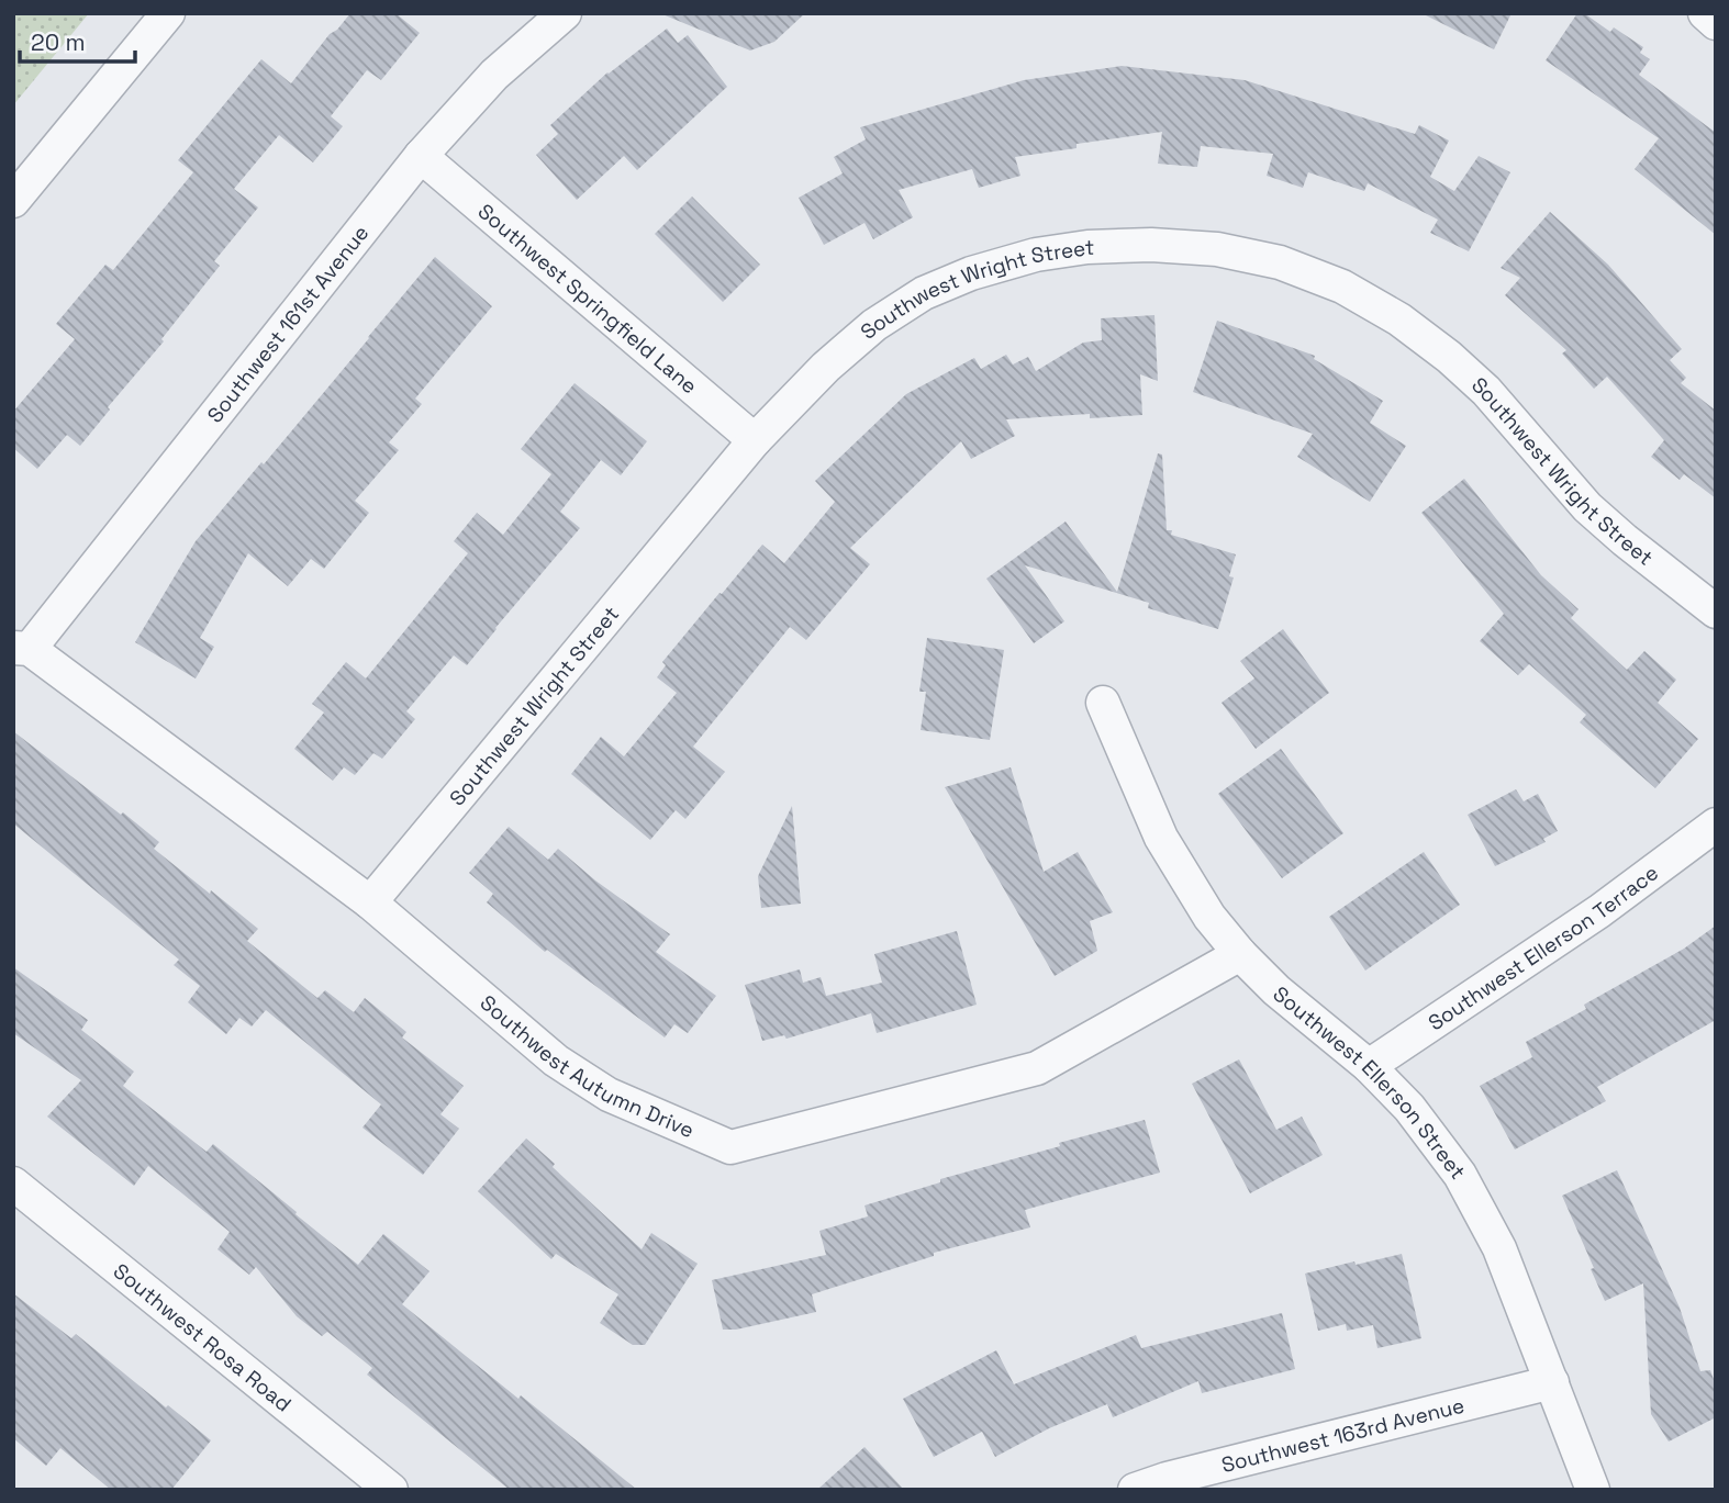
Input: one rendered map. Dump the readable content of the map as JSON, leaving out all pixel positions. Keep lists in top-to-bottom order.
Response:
{
  "streets": {
    "street": [
      "Southwest Wright Street",
      "Southwest Springfield Lane",
      "Southwest 161st Avenue",
      "Southwest Ellerson Terrace",
      "Southwest Autumn Drive",
      "Southwest Ellerson Street",
      "Southwest Rosa Road",
      "Southwest 163rd Avenue"
    ]
  },
  "crossings": [
    ["Southwest Wright Street", "Southwest Springfield Lane"],
    ["Southwest Wright Street", "Southwest Autumn Drive"],
    ["Southwest Springfield Lane", "Southwest 161st Avenue"],
    ["Southwest 161st Avenue", "Southwest Autumn Drive"],
    ["Southwest Ellerson Terrace", "Southwest Ellerson Street"],
    ["Southwest Autumn Drive", "Southwest Ellerson Street"],
    ["Southwest Ellerson Street", "Southwest 163rd Avenue"]
  ],
  "scale_bar": "20 m"
}
